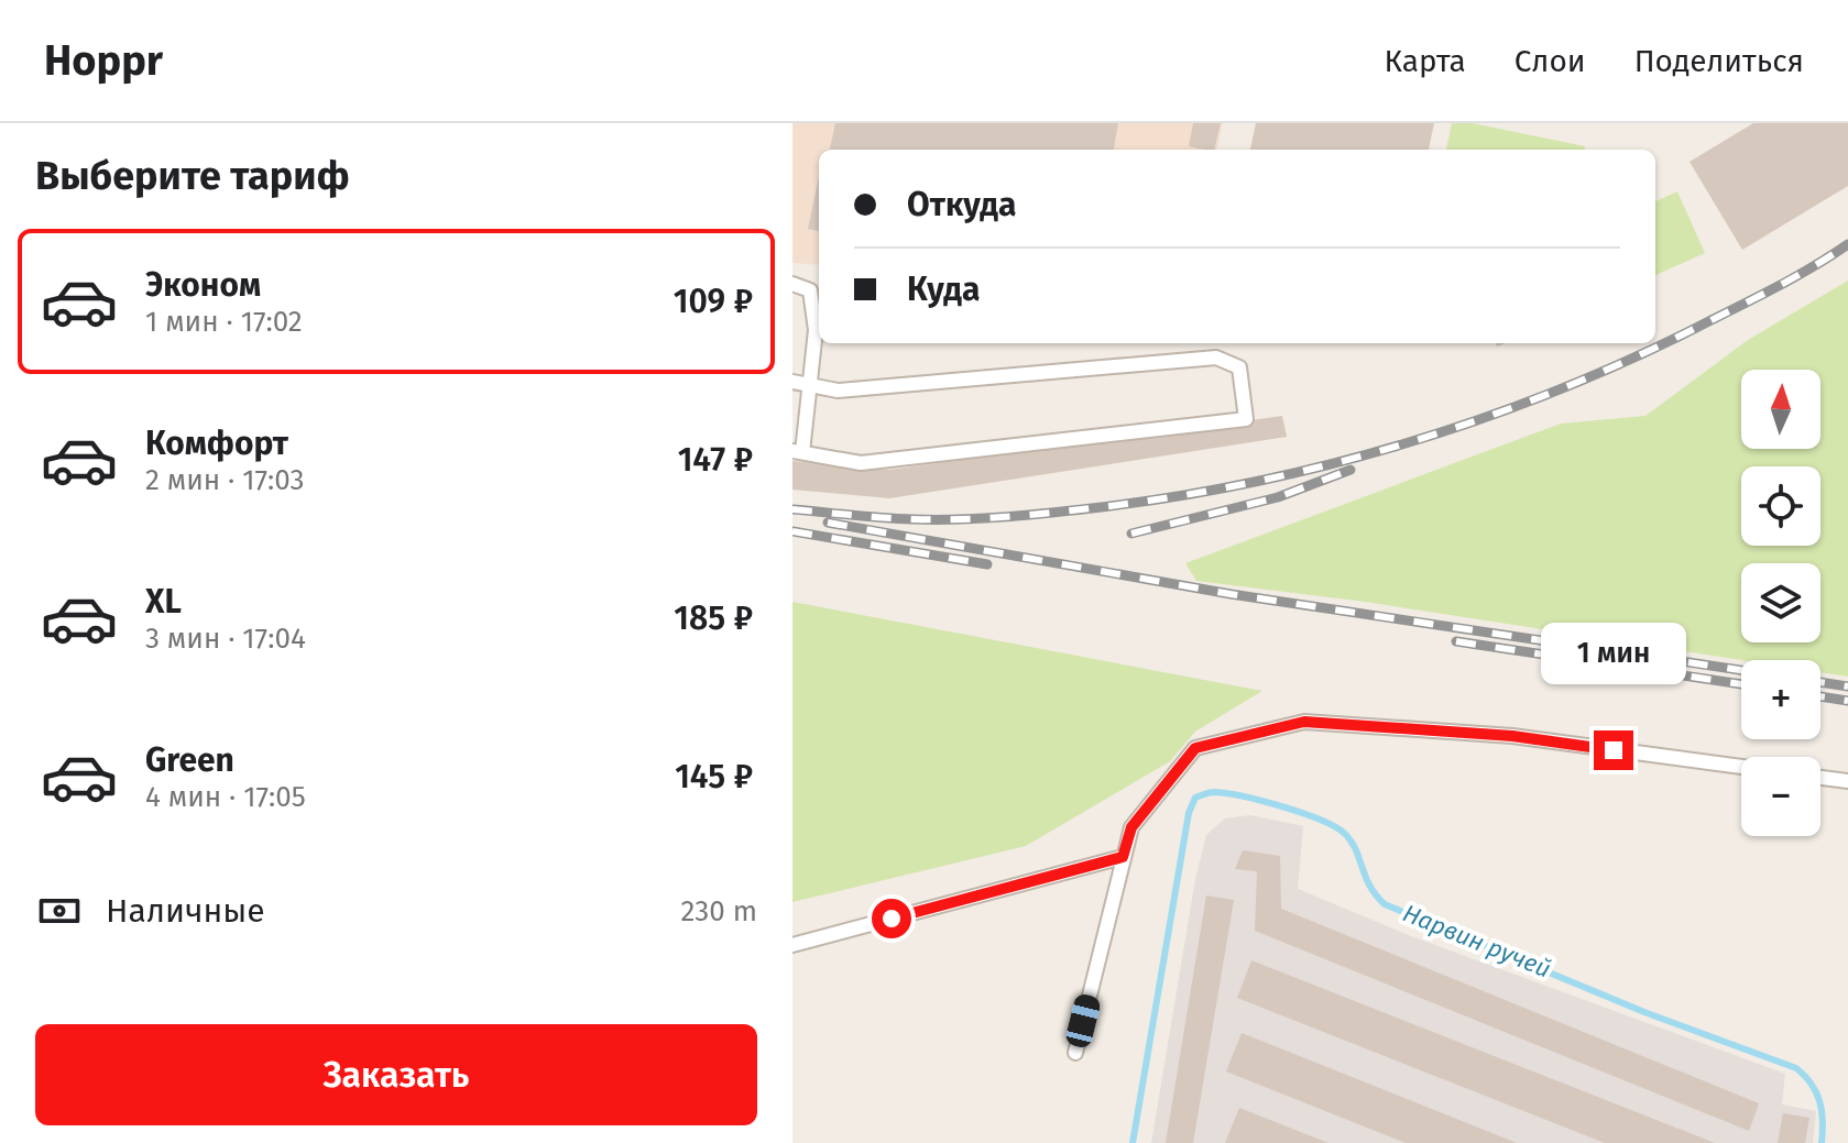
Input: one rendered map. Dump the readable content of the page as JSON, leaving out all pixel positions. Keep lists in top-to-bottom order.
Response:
{
  "water": ["Нарвин ручей"],
  "north": "top",
  "page": {
    "header": "Hoppr",
    "nav": ["Карта", "Слои", "Поделиться"],
    "heading": "Выберите тариф",
    "banner": ["Откуда", "Куда"],
    "list": [
      {
        "name": "Эконом",
        "note": "1 мин · 17:02",
        "value": "109 ₽"
      },
      {
        "name": "Комфорт",
        "note": "2 мин · 17:03",
        "value": "147 ₽"
      },
      {
        "name": "XL",
        "note": "3 мин · 17:04",
        "value": "185 ₽"
      },
      {
        "name": "Green",
        "note": "4 мин · 17:05",
        "value": "145 ₽"
      }
    ],
    "map_buttons": ["+", "−"],
    "bubble": "1 мин",
    "pay": ["Наличные", "230 m"],
    "buttons": "Заказать"
  }
}
